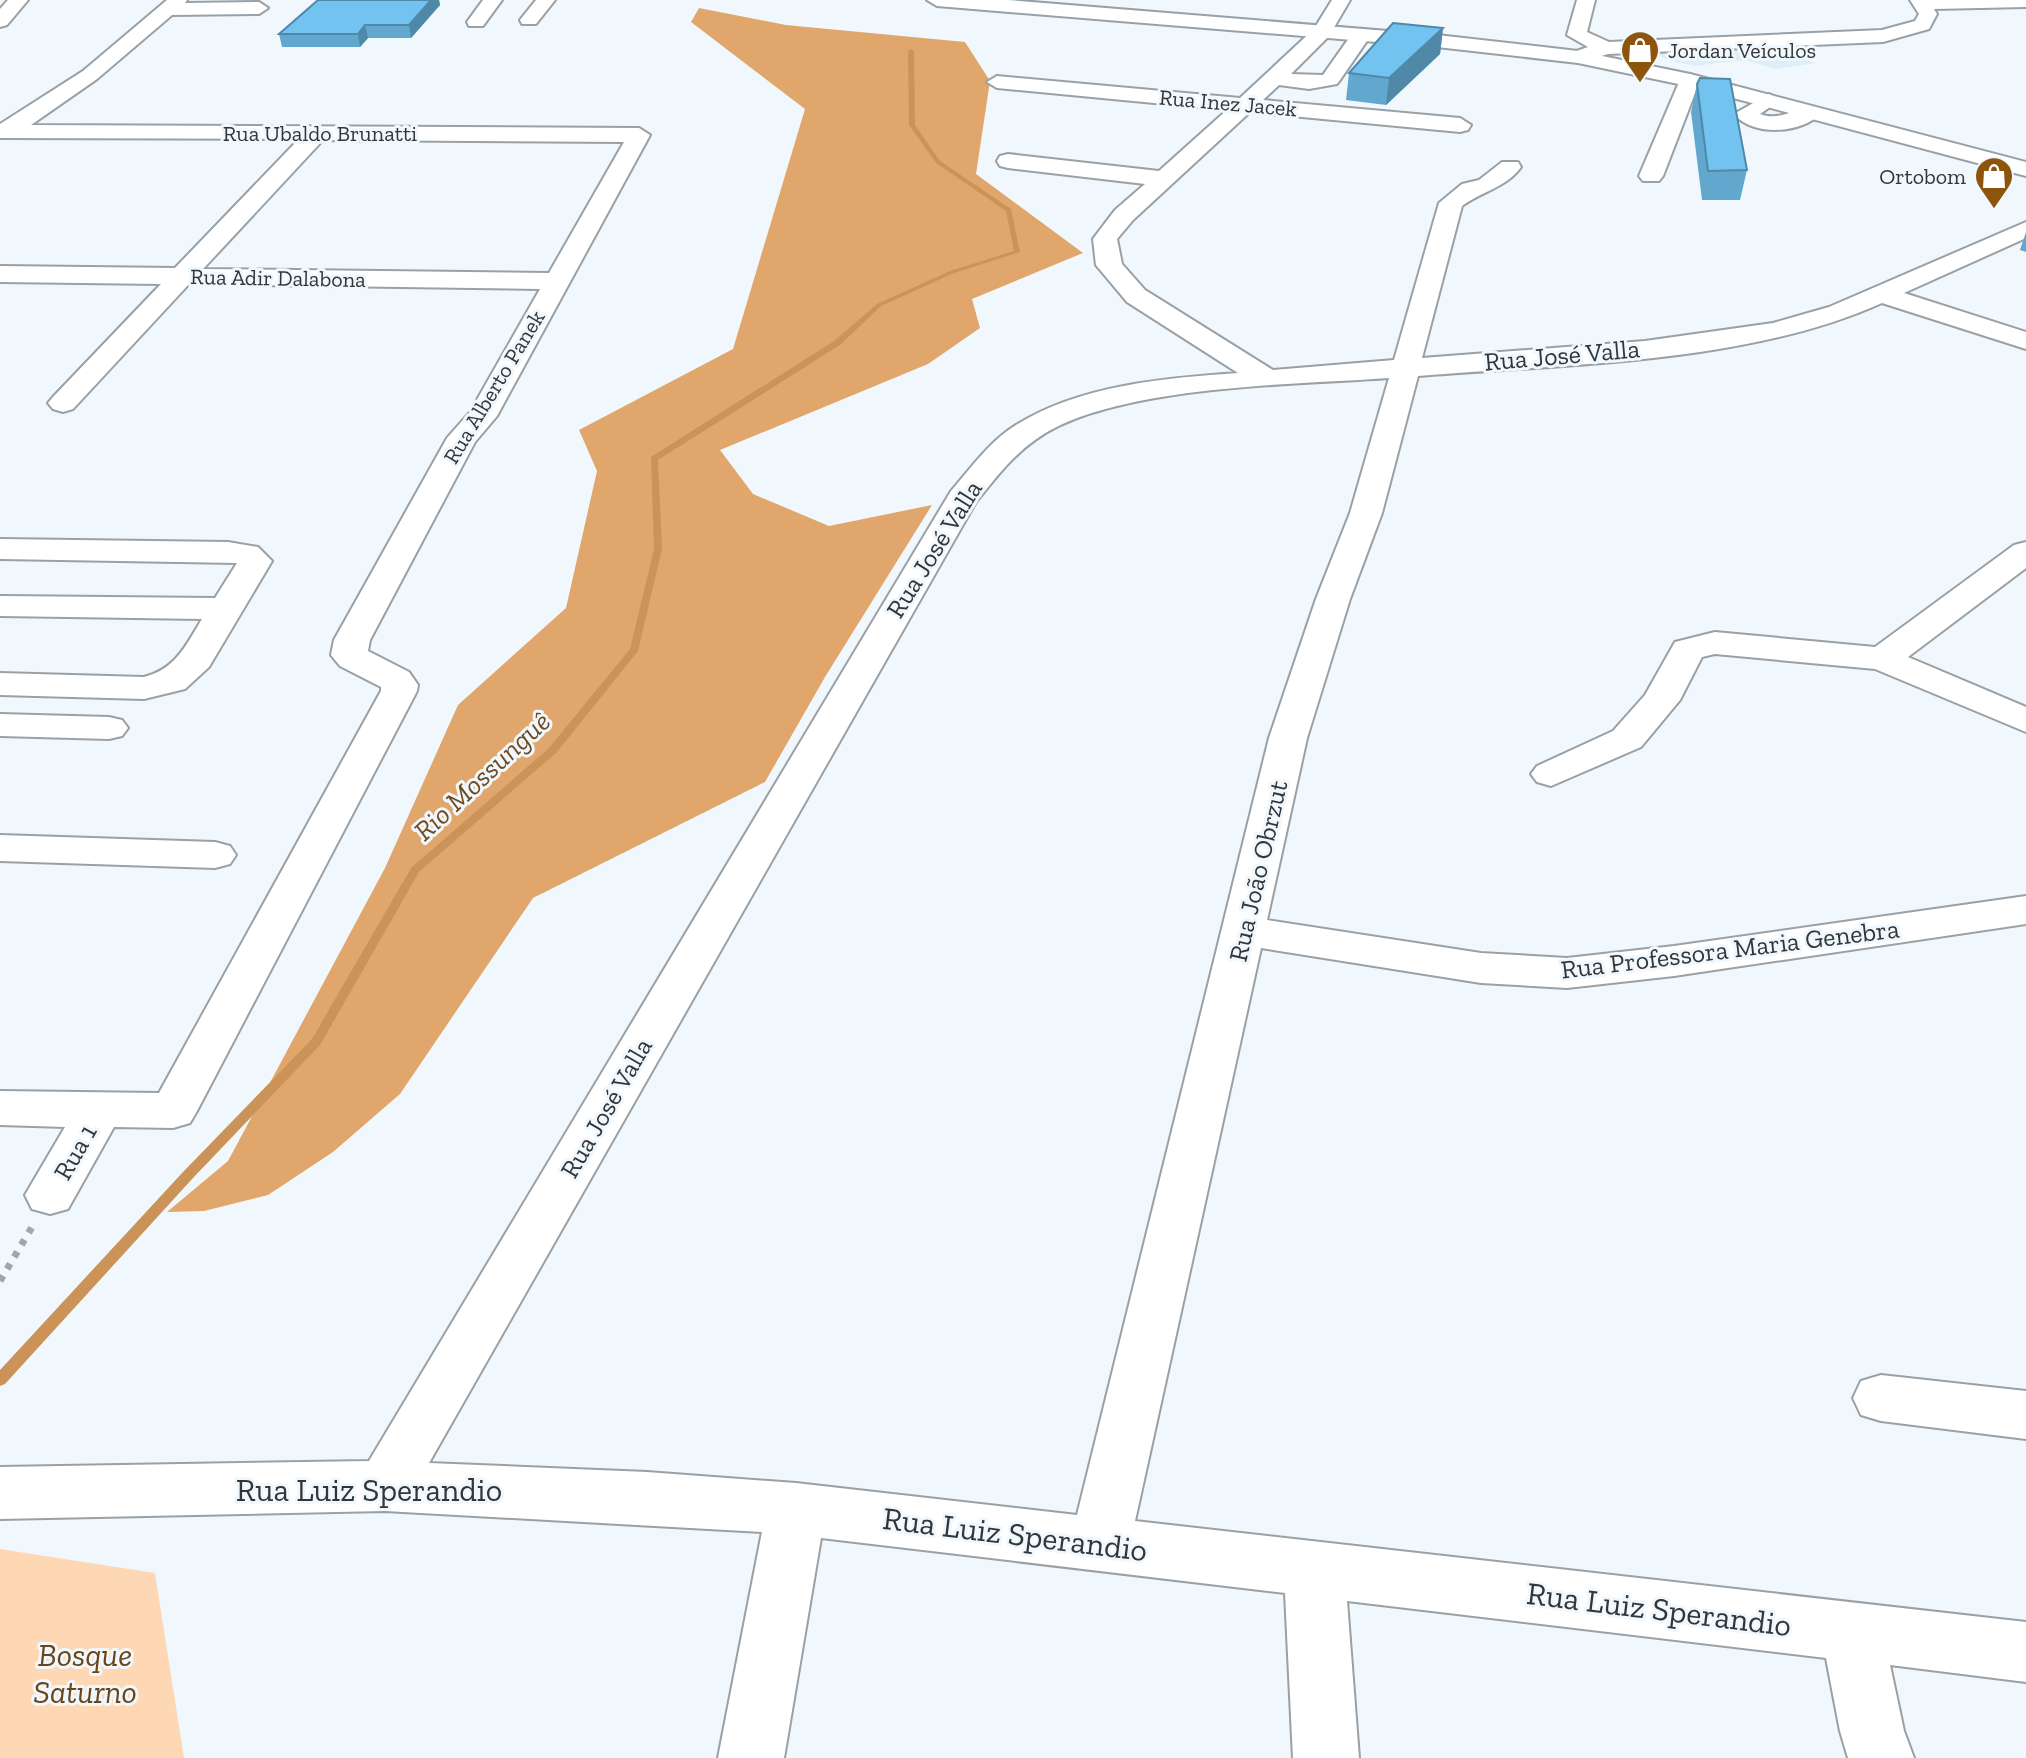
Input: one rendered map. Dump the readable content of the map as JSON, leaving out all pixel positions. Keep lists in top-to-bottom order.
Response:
{
  "streets": {
    "street": [
      "Rua Inez Jacek",
      "Rua Ubaldo Brunatti",
      "Rua Adir Dalabona",
      "Rua José Valla",
      "Rua Alberto Panek",
      "Rua João Obrzut",
      "Rua Professora Maria Genebra",
      "Rua 1",
      "Rua Luiz Sperandio"
    ]
  },
  "crossings": [
    ["Rua Ubaldo Brunatti", "Rua Alberto Panek"],
    ["Rua Adir Dalabona", "Rua Alberto Panek"],
    ["Rua José Valla", "Rua João Obrzut"],
    ["Rua José Valla", "Rua Luiz Sperandio"],
    ["Rua Alberto Panek", "Rua 1"],
    ["Rua João Obrzut", "Rua Professora Maria Genebra"],
    ["Rua João Obrzut", "Rua Luiz Sperandio"]
  ],
  "water": ["Rio Mossunguê"],
  "parks": ["Bosque Saturno"],
  "places": {
    "shop": ["Jordan Veículos", "Ortobom"]
  }
}
